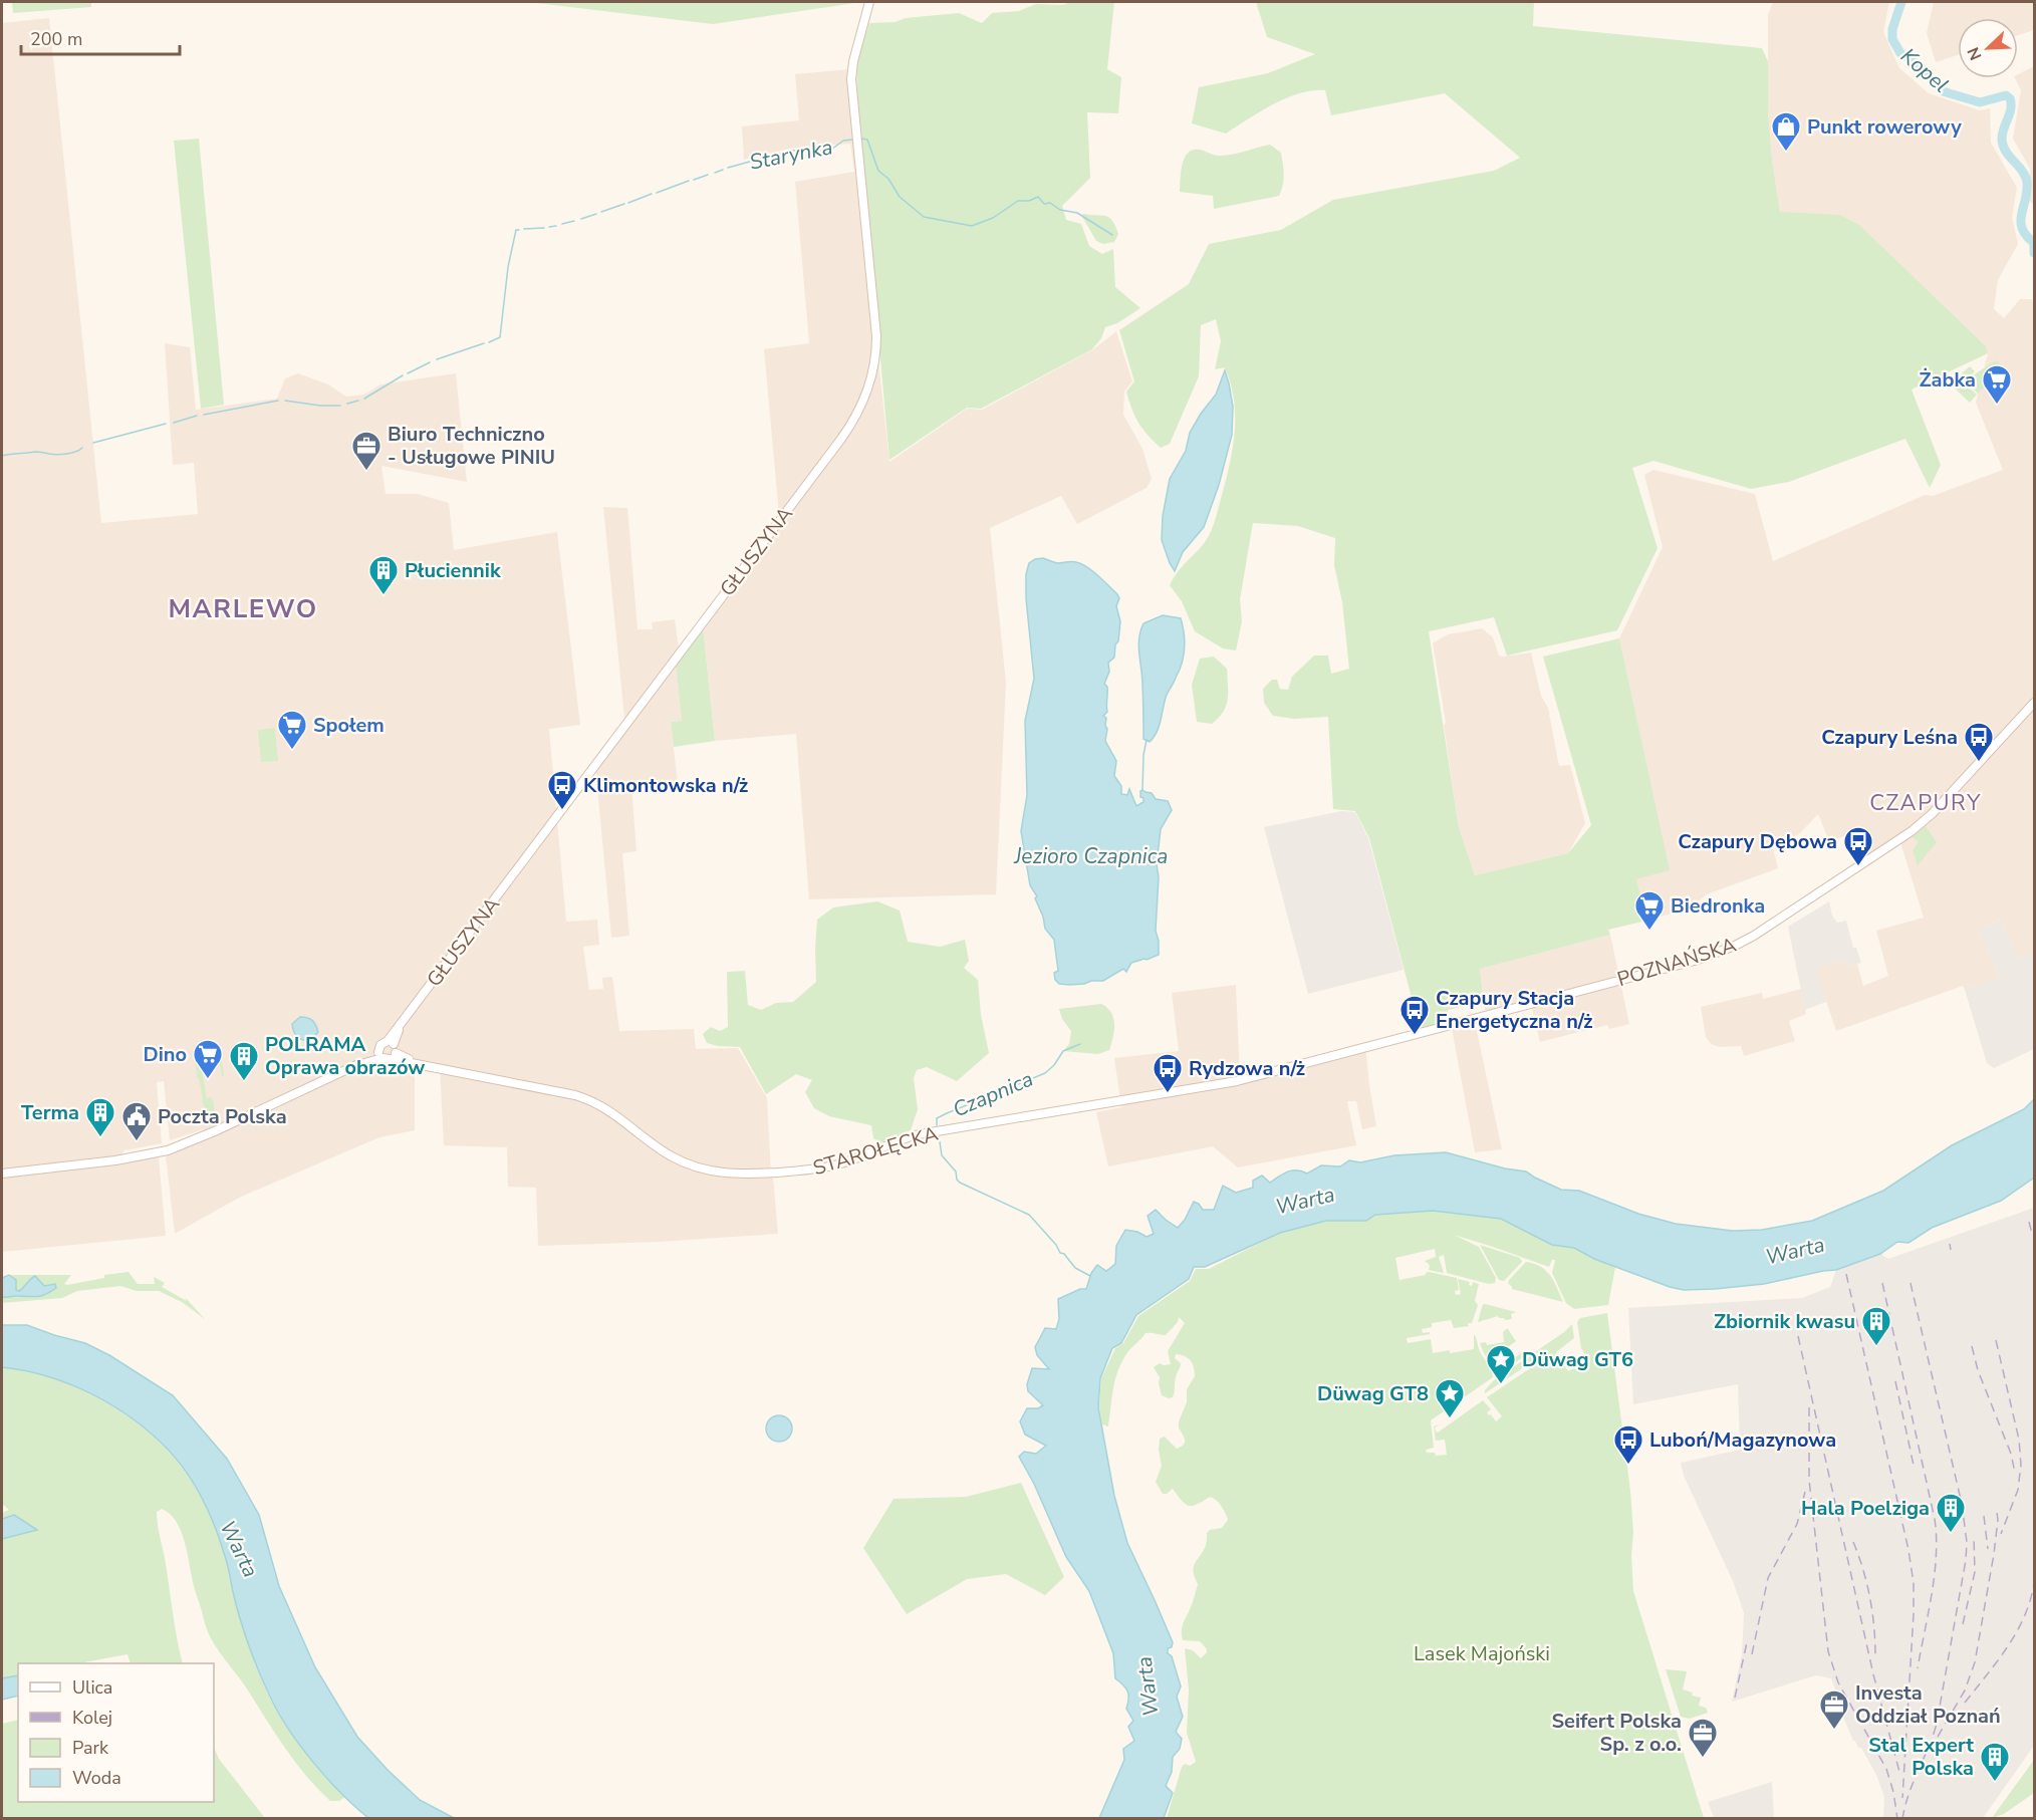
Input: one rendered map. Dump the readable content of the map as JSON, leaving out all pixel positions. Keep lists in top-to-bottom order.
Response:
{
  "streets": {
    "street": ["GŁUSZYNA", "POZNAŃSKA", "STAROŁĘCKA"]
  },
  "crossings": [
    ["POZNAŃSKA", "STAROŁĘCKA"]
  ],
  "districts": ["MARLEWO", "CZAPURY"],
  "water": [
    "Kopel",
    "Starynka",
    "Jezioro Czapnica",
    "Czapnica",
    "Warta"
  ],
  "parks": ["Lasek Majoński"],
  "places": {
    "shop": ["Punkt rowerowy"],
    "supermarket": [
      "Żabka",
      "Społem",
      "Biedronka",
      "Dino"
    ],
    "office": ["Biuro Techniczno - Usługowe PINIU", "Investa Oddział Poznań", "Seifert Polska Sp. z o.o."],
    "building": [
      "Płuciennik",
      "POLRAMA Oprawa obrazów",
      "Terma",
      "Zbiornik kwasu",
      "Hala Poelziga",
      "Stal Expert Polska"
    ],
    "bus stop": [
      "Czapury Leśna",
      "Klimontowska n/ż",
      "Czapury Dębowa",
      "Czapury Stacja Energetyczna n/ż",
      "Rydzowa n/ż",
      "Luboń/Magazynowa"
    ],
    "public building": ["Poczta Polska"],
    "place": ["Düwag GT6", "Düwag GT8"]
  },
  "legend": [
    "Ulica",
    "Kolej",
    "Park",
    "Woda"
  ],
  "scale_bar": "200 m",
  "north": "bottom left"
}
